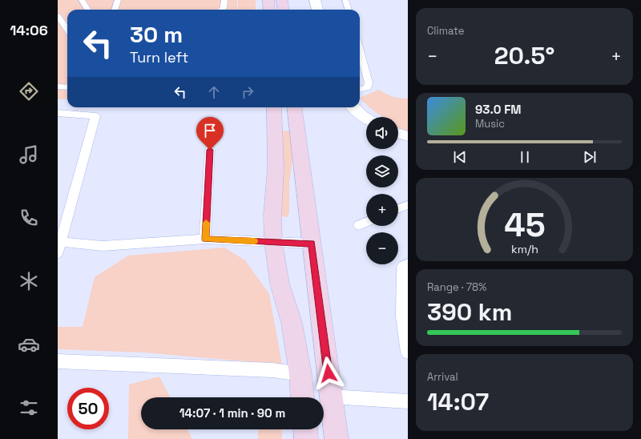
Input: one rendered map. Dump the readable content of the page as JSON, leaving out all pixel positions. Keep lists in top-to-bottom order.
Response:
{
  "page": {
    "tabs": "14:06",
    "tile": [
      "Climate",
      ["Range · 78%", "390 km"],
      ["Arrival", "14:07"]
    ],
    "turn": ["30 m", "Turn left"],
    "heat": ["−", "20.5°", "+"],
    "song": ["93.0 FM", "Music"],
    "map_buttons": ["+", "−"],
    "limit": "50",
    "trip": "14:07 · 1 min · 90 m",
    "gauge": ["45", "km/h"]
  }
}
